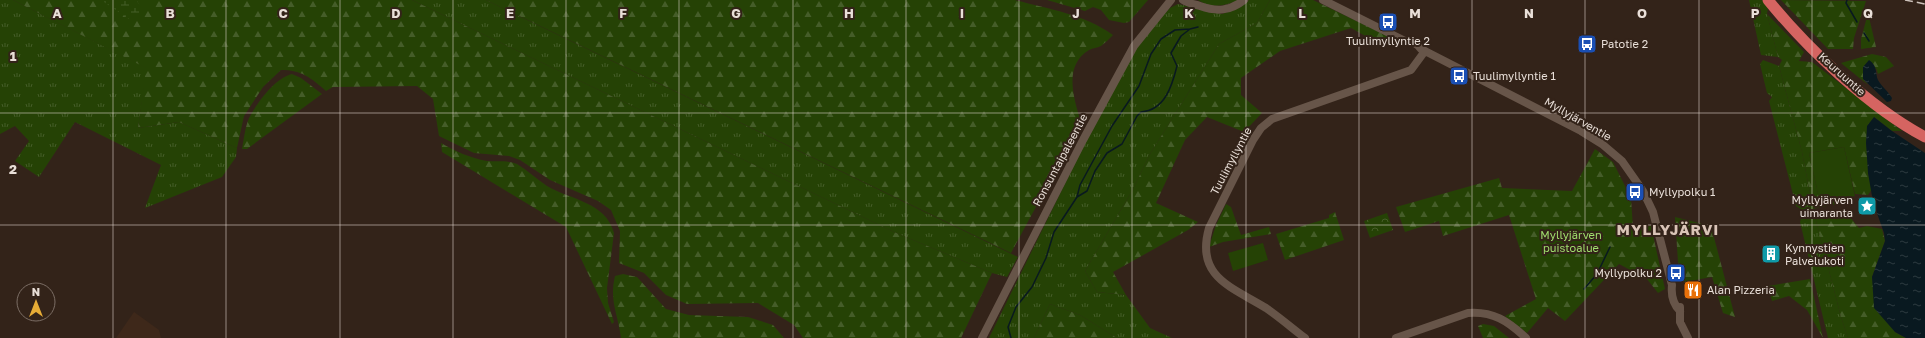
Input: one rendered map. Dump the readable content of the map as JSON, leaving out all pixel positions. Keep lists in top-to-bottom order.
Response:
{
  "streets": {
    "highway": ["Keuruuntie"],
    "street": ["Myllyjärventie", "Ronsuntaipaleentie", "Tuulimyllyntie"]
  },
  "crossings": [
    ["Myllyjärventie", "Tuulimyllyntie"]
  ],
  "districts": ["MYLLYJÄRVI"],
  "parks": ["Myllyjärven puistoalue"],
  "places": {
    "bus stop": [
      "Tuulimyllyntie 2",
      "Patotie 2",
      "Tuulimyllyntie 1",
      "Myllypolku 1",
      "Myllypolku 2"
    ],
    "place": ["Myllyjärven uimaranta"],
    "building": ["Kynnystien Palvelukoti"],
    "restaurant": ["Alan Pizzeria"]
  },
  "north": "top",
  "grid": {
    "columns": [
      "A",
      "B",
      "C",
      "D",
      "E",
      "F",
      "G",
      "H",
      "I",
      "J",
      "K",
      "L",
      "M",
      "N",
      "O",
      "P",
      "Q"
    ],
    "rows": ["1", "2"]
  }
}
